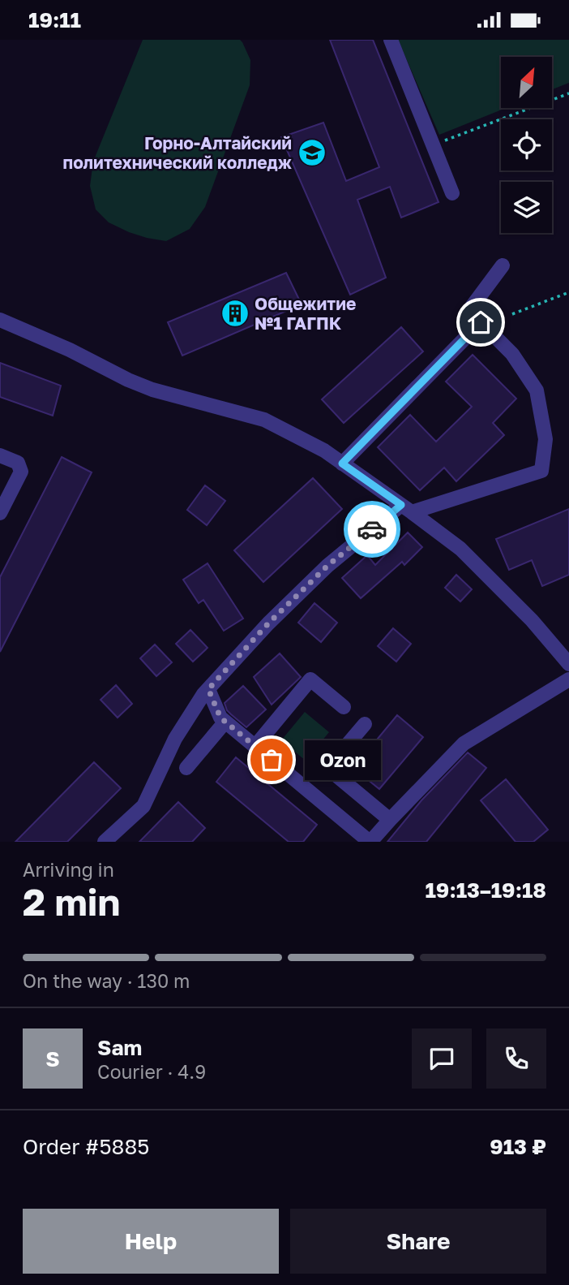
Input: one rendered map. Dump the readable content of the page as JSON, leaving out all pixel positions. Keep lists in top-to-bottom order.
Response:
{
  "places": {
    "school or university": ["Горно-Алтайский политехнический колледж"],
    "building": ["Общежитие №1 ГАГПК"],
    "other": ["Ozon"]
  },
  "north": "top right",
  "page": {
    "status": "19:11",
    "bubble": "Ozon",
    "heading": ["2 min", "Arriving in", "19:13–19:18"],
    "panel": [
      "Sam",
      "Courier · 4.9",
      "Order #5885",
      "913 ₽"
    ],
    "bar": "On the way · 130 m",
    "round": "S",
    "buttons": ["Help", "Share"]
  }
}
